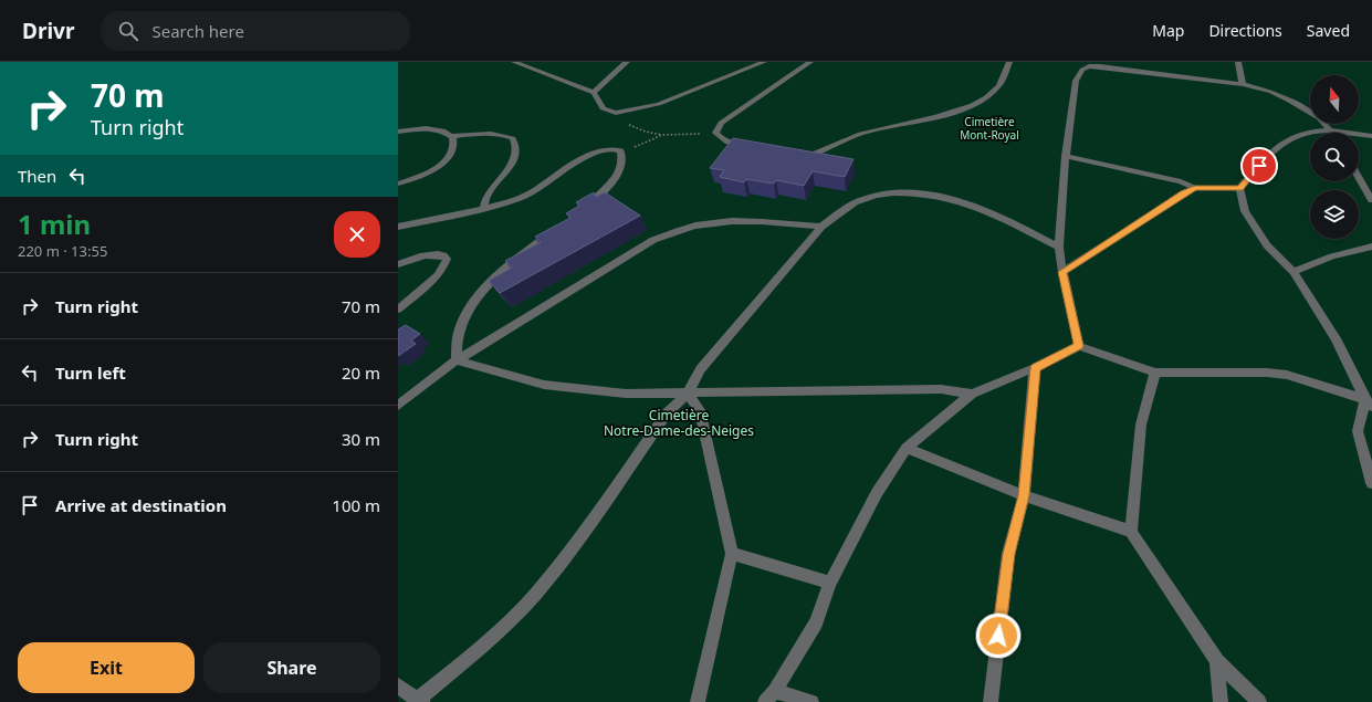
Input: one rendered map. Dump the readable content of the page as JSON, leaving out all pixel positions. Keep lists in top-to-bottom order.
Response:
{
  "parks": ["Cimetière Mont-Royal", "Cimetière Notre-Dame-des-Neiges"],
  "north": "top",
  "page": {
    "header": "Drivr",
    "search": "Search here",
    "nav": ["Map", "Directions", "Saved"],
    "turn": ["70 m", "Turn right"],
    "then": "Then",
    "heading": ["1 min", "220 m · 13:55"],
    "list": [
      {
        "name": "Turn right",
        "value": "70 m"
      },
      {
        "name": "Turn left",
        "value": "20 m"
      },
      {
        "name": "Turn right",
        "value": "30 m"
      },
      {
        "name": "Arrive at destination",
        "value": "100 m"
      }
    ],
    "buttons": ["Exit", "Share"]
  }
}
